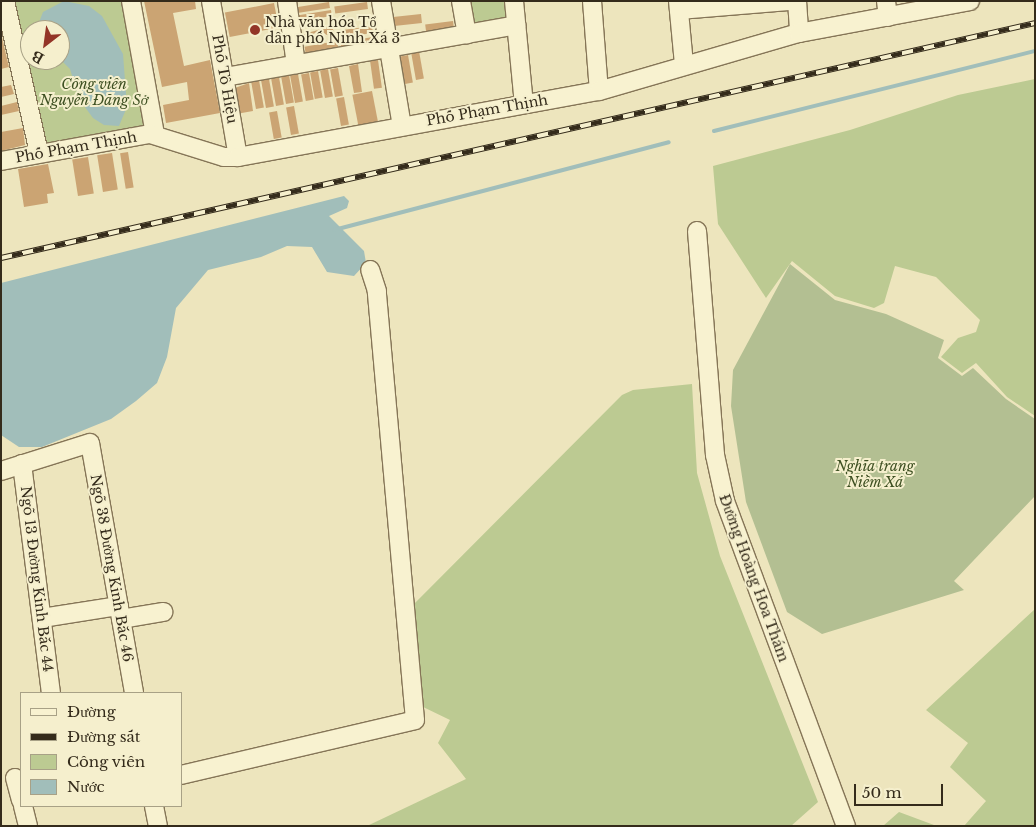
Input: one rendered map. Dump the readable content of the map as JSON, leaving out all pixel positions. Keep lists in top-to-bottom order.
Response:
{
  "streets": {
    "street": [
      "Phố Tô Hiệu",
      "Phố Phạm Thịnh",
      "Ngõ 38 Đường Kinh Bắc 46",
      "Đường Hoàng Hoa Thám",
      "Ngõ 13 Đường Kinh Bắc 44"
    ]
  },
  "crossings": [
    ["Phố Tô Hiệu", "Phố Phạm Thịnh"],
    ["Ngõ 38 Đường Kinh Bắc 46", "Ngõ 13 Đường Kinh Bắc 44"]
  ],
  "parks": ["Công viên Nguyễn Đăng Sở", "Nghĩa trang Niềm Xá"],
  "places": ["Nhà văn hóa Tổ dân phố Ninh Xá 3"],
  "legend": [
    "Đường",
    "Đường sắt",
    "Công viên",
    "Nước"
  ],
  "scale_bar": "50 m",
  "north": "bottom left"
}
